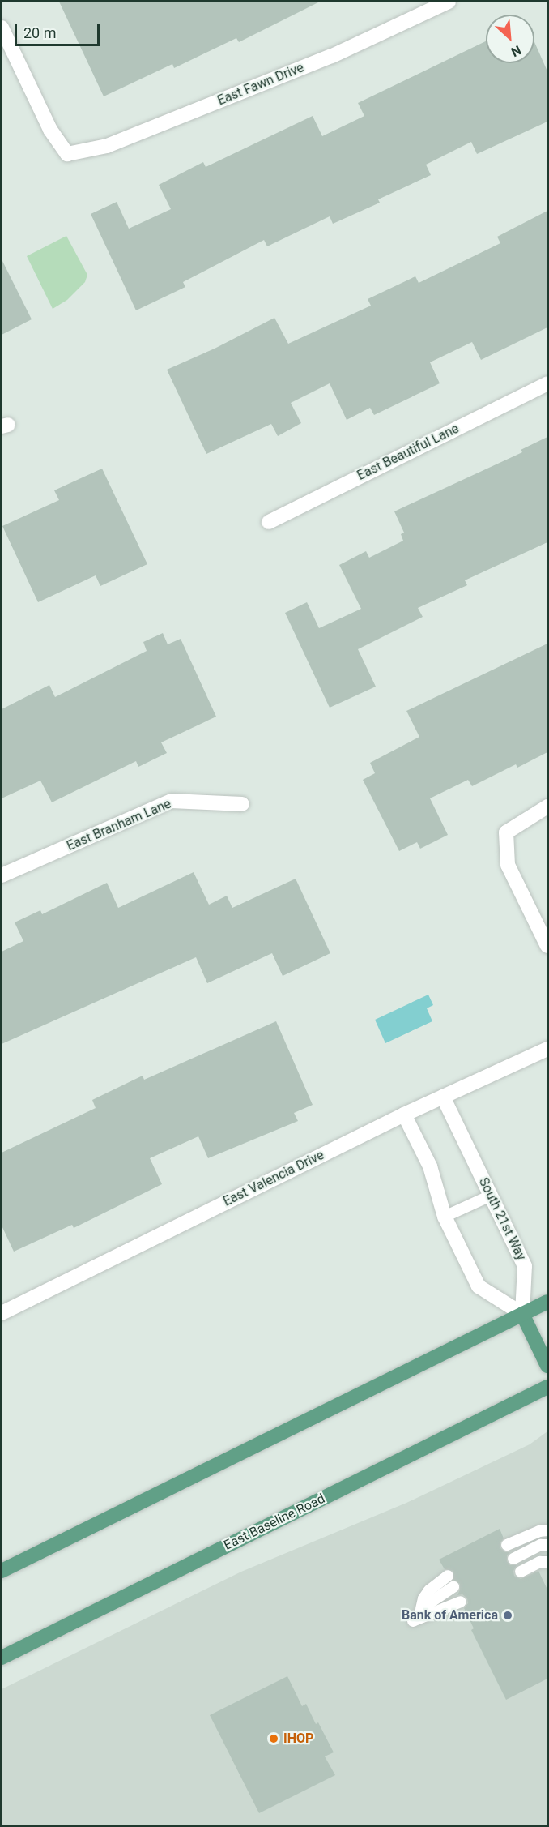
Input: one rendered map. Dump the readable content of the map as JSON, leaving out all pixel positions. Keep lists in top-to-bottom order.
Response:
{
  "streets": {
    "main road": ["East Baseline Road"],
    "street": [
      "East Fawn Drive",
      "East Beautiful Lane",
      "East Branham Lane",
      "East Valencia Drive",
      "South 21st Way"
    ]
  },
  "crossings": [
    ["East Valencia Drive", "South 21st Way"]
  ],
  "places": ["Bank of America", "IHOP"],
  "scale_bar": "20 m",
  "north": "bottom right"
}
